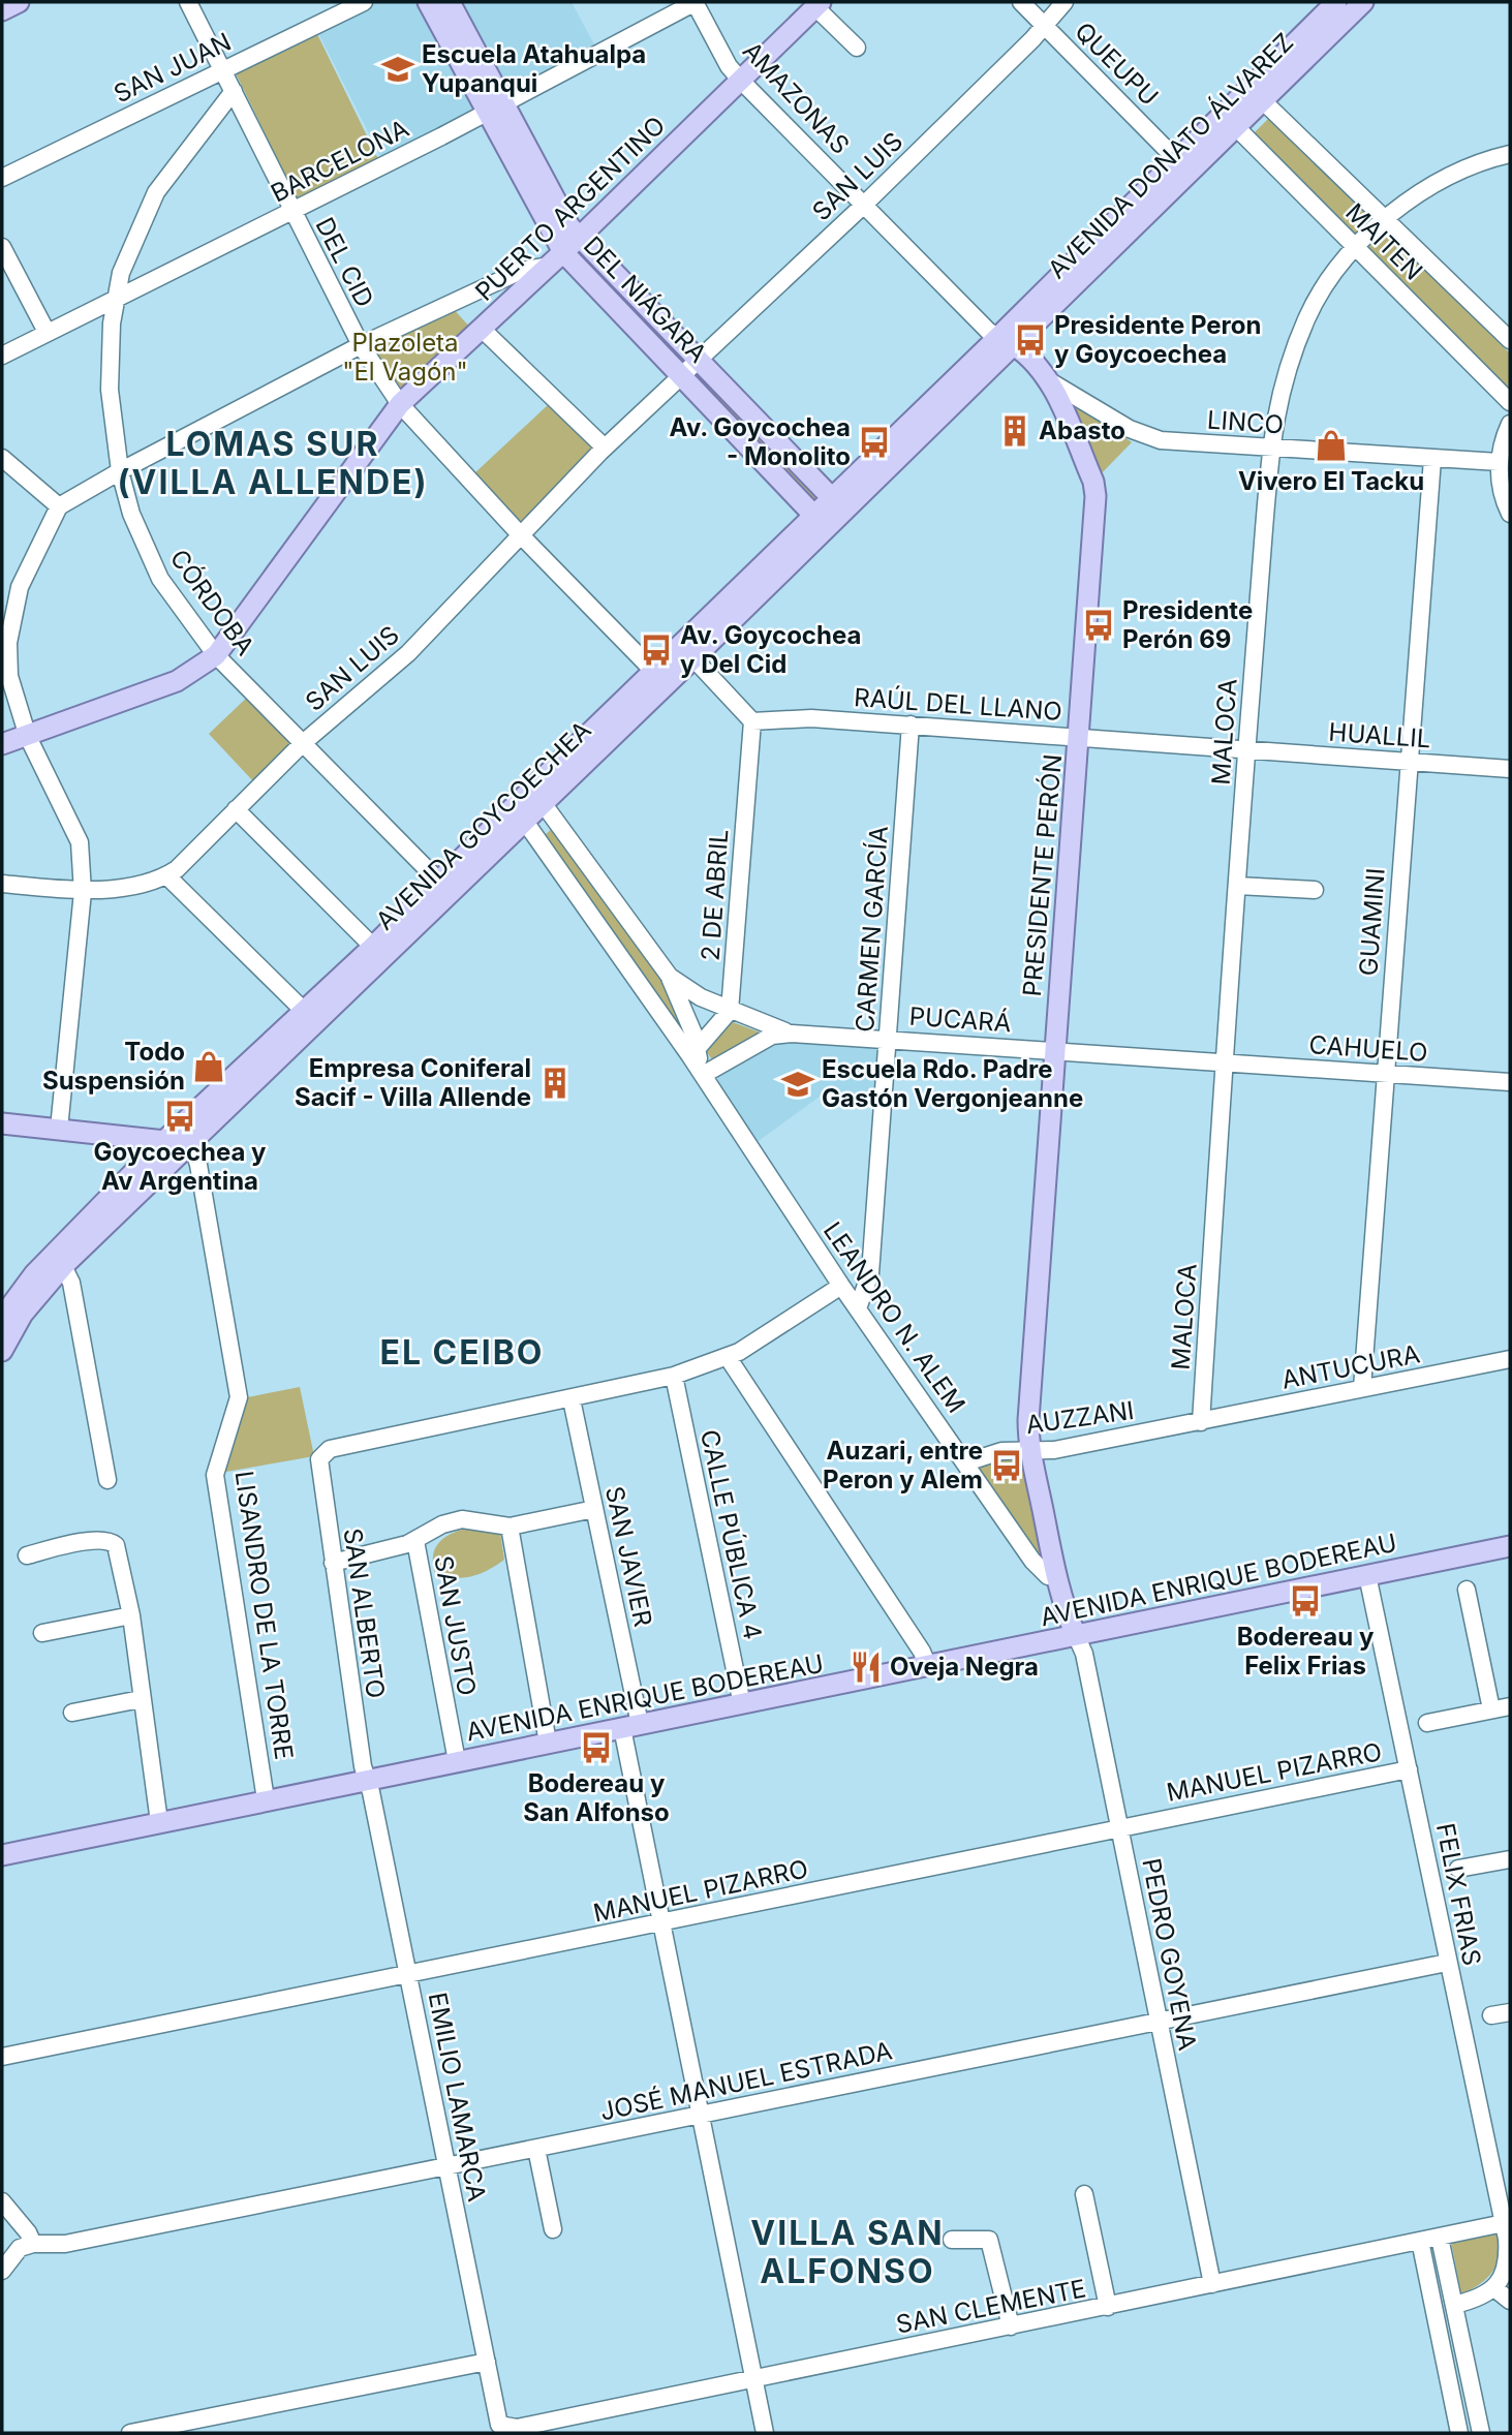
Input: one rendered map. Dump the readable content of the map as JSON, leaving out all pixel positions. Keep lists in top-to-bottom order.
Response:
{
  "streets": {
    "main road": [
      "AVENIDA DONATO ÁLVAREZ",
      "PUERTO ARGENTINO",
      "DEL NIÁGARA",
      "AVENIDA GOYCOECHEA",
      "PRESIDENTE PERÓN",
      "AVENIDA ENRIQUE BODEREAU"
    ],
    "street": [
      "QUEUPU",
      "SAN JUAN",
      "AMAZONAS",
      "BARCELONA",
      "SAN LUIS",
      "MAITEN",
      "DEL CID",
      "LINCO",
      "CÓRDOBA",
      "RAÚL DEL LLANO",
      "MALOCA",
      "HUALLIL",
      "2 DE ABRIL",
      "GUAMINI",
      "CARMEN GARCÍA",
      "PUCARÁ",
      "CAHUELO",
      "LEANDRO N. ALEM",
      "ANTUCURA",
      "AUZZANI",
      "CALLE PÚBLICA 4",
      "SAN JAVIER",
      "SAN ALBERTO",
      "LISANDRO DE LA TORRE",
      "SAN JUSTO",
      "MANUEL PIZARRO",
      "FELIX FRIAS",
      "PEDRO GOYENA",
      "JOSÉ MANUEL ESTRADA",
      "EMILIO LAMARCA",
      "SAN CLEMENTE"
    ]
  },
  "crossings": [
    ["QUEUPU", "AVENIDA DONATO ÁLVAREZ"],
    ["QUEUPU", "SAN LUIS"],
    ["SAN JUAN", "DEL CID"],
    ["AMAZONAS", "AVENIDA DONATO ÁLVAREZ"],
    ["AMAZONAS", "BARCELONA"],
    ["AMAZONAS", "SAN LUIS"],
    ["AMAZONAS", "PUERTO ARGENTINO"],
    ["AMAZONAS", "AVENIDA GOYCOECHEA"],
    ["AMAZONAS", "PRESIDENTE PERÓN"],
    ["AVENIDA DONATO ÁLVAREZ", "MAITEN"],
    ["AVENIDA DONATO ÁLVAREZ", "AVENIDA GOYCOECHEA"],
    ["AVENIDA DONATO ÁLVAREZ", "PRESIDENTE PERÓN"],
    ["BARCELONA", "DEL CID"],
    ["BARCELONA", "DEL NIÁGARA"],
    ["BARCELONA", "CÓRDOBA"],
    ["SAN LUIS", "DEL CID"],
    ["SAN LUIS", "DEL NIÁGARA"],
    ["SAN LUIS", "CÓRDOBA"],
    ["PUERTO ARGENTINO", "DEL CID"],
    ["PUERTO ARGENTINO", "DEL NIÁGARA"],
    ["PUERTO ARGENTINO", "CÓRDOBA"],
    ["MAITEN", "MALOCA"],
    ["DEL CID", "CÓRDOBA"],
    ["DEL CID", "AVENIDA GOYCOECHEA"],
    ["DEL NIÁGARA", "AVENIDA GOYCOECHEA"],
    ["LINCO", "MALOCA"],
    ["LINCO", "PRESIDENTE PERÓN"],
    ["LINCO", "GUAMINI"],
    ["CÓRDOBA", "AVENIDA GOYCOECHEA"],
    ["RAÚL DEL LLANO", "MALOCA"],
    ["RAÚL DEL LLANO", "HUALLIL"],
    ["RAÚL DEL LLANO", "PRESIDENTE PERÓN"],
    ["RAÚL DEL LLANO", "2 DE ABRIL"],
    ["RAÚL DEL LLANO", "CARMEN GARCÍA"],
    ["MALOCA", "HUALLIL"],
    ["MALOCA", "PUCARÁ"],
    ["MALOCA", "CAHUELO"],
    ["MALOCA", "ANTUCURA"],
    ["MALOCA", "AUZZANI"],
    ["HUALLIL", "GUAMINI"],
    ["AVENIDA GOYCOECHEA", "PRESIDENTE PERÓN"],
    ["AVENIDA GOYCOECHEA", "LEANDRO N. ALEM"],
    ["AVENIDA GOYCOECHEA", "LISANDRO DE LA TORRE"],
    ["PRESIDENTE PERÓN", "PUCARÁ"],
    ["PRESIDENTE PERÓN", "LEANDRO N. ALEM"],
    ["PRESIDENTE PERÓN", "AUZZANI"],
    ["PRESIDENTE PERÓN", "AVENIDA ENRIQUE BODEREAU"],
    ["PRESIDENTE PERÓN", "PEDRO GOYENA"],
    ["2 DE ABRIL", "LEANDRO N. ALEM"],
    ["GUAMINI", "CAHUELO"],
    ["GUAMINI", "ANTUCURA"],
    ["CARMEN GARCÍA", "PUCARÁ"],
    ["CARMEN GARCÍA", "LEANDRO N. ALEM"],
    ["PUCARÁ", "CAHUELO"],
    ["PUCARÁ", "LEANDRO N. ALEM"],
    ["LEANDRO N. ALEM", "AUZZANI"],
    ["ANTUCURA", "AUZZANI"],
    ["CALLE PÚBLICA 4", "AVENIDA ENRIQUE BODEREAU"],
    ["SAN JAVIER", "AVENIDA ENRIQUE BODEREAU"],
    ["SAN JAVIER", "SAN ALBERTO"],
    ["SAN JAVIER", "MANUEL PIZARRO"],
    ["SAN JAVIER", "JOSÉ MANUEL ESTRADA"],
    ["SAN JAVIER", "SAN CLEMENTE"],
    ["AVENIDA ENRIQUE BODEREAU", "SAN ALBERTO"],
    ["AVENIDA ENRIQUE BODEREAU", "LISANDRO DE LA TORRE"],
    ["AVENIDA ENRIQUE BODEREAU", "SAN JUSTO"],
    ["AVENIDA ENRIQUE BODEREAU", "FELIX FRIAS"],
    ["AVENIDA ENRIQUE BODEREAU", "PEDRO GOYENA"],
    ["AVENIDA ENRIQUE BODEREAU", "EMILIO LAMARCA"],
    ["SAN ALBERTO", "EMILIO LAMARCA"],
    ["MANUEL PIZARRO", "FELIX FRIAS"],
    ["MANUEL PIZARRO", "PEDRO GOYENA"],
    ["MANUEL PIZARRO", "EMILIO LAMARCA"],
    ["FELIX FRIAS", "JOSÉ MANUEL ESTRADA"],
    ["FELIX FRIAS", "SAN CLEMENTE"],
    ["PEDRO GOYENA", "JOSÉ MANUEL ESTRADA"],
    ["PEDRO GOYENA", "SAN CLEMENTE"],
    ["JOSÉ MANUEL ESTRADA", "EMILIO LAMARCA"],
    ["EMILIO LAMARCA", "SAN CLEMENTE"]
  ],
  "districts": ["LOMAS SUR (VILLA ALLENDE)", "EL CEIBO", "VILLA SAN ALFONSO"],
  "parks": ["Plazoleta \"El Vagón\""],
  "places": {
    "school or university": ["Escuela Atahualpa Yupanqui", "Escuela Rdo. Padre Gastón Vergonjeanne"],
    "bus stop": [
      "Presidente Peron y Goycoechea",
      "Av. Goycochea - Monolito",
      "Presidente Perón 69",
      "Av. Goycochea y Del Cid",
      "Goycoechea y Av Argentina",
      "Auzari, entre Peron y Alem",
      "Bodereau y Felix Frias",
      "Bodereau y San Alfonso"
    ],
    "building": ["Abasto", "Empresa Coniferal Sacif - Villa Allende"],
    "shop": ["Vivero El Tacku", "Todo Suspensión"],
    "restaurant": ["Oveja Negra"]
  }
}
